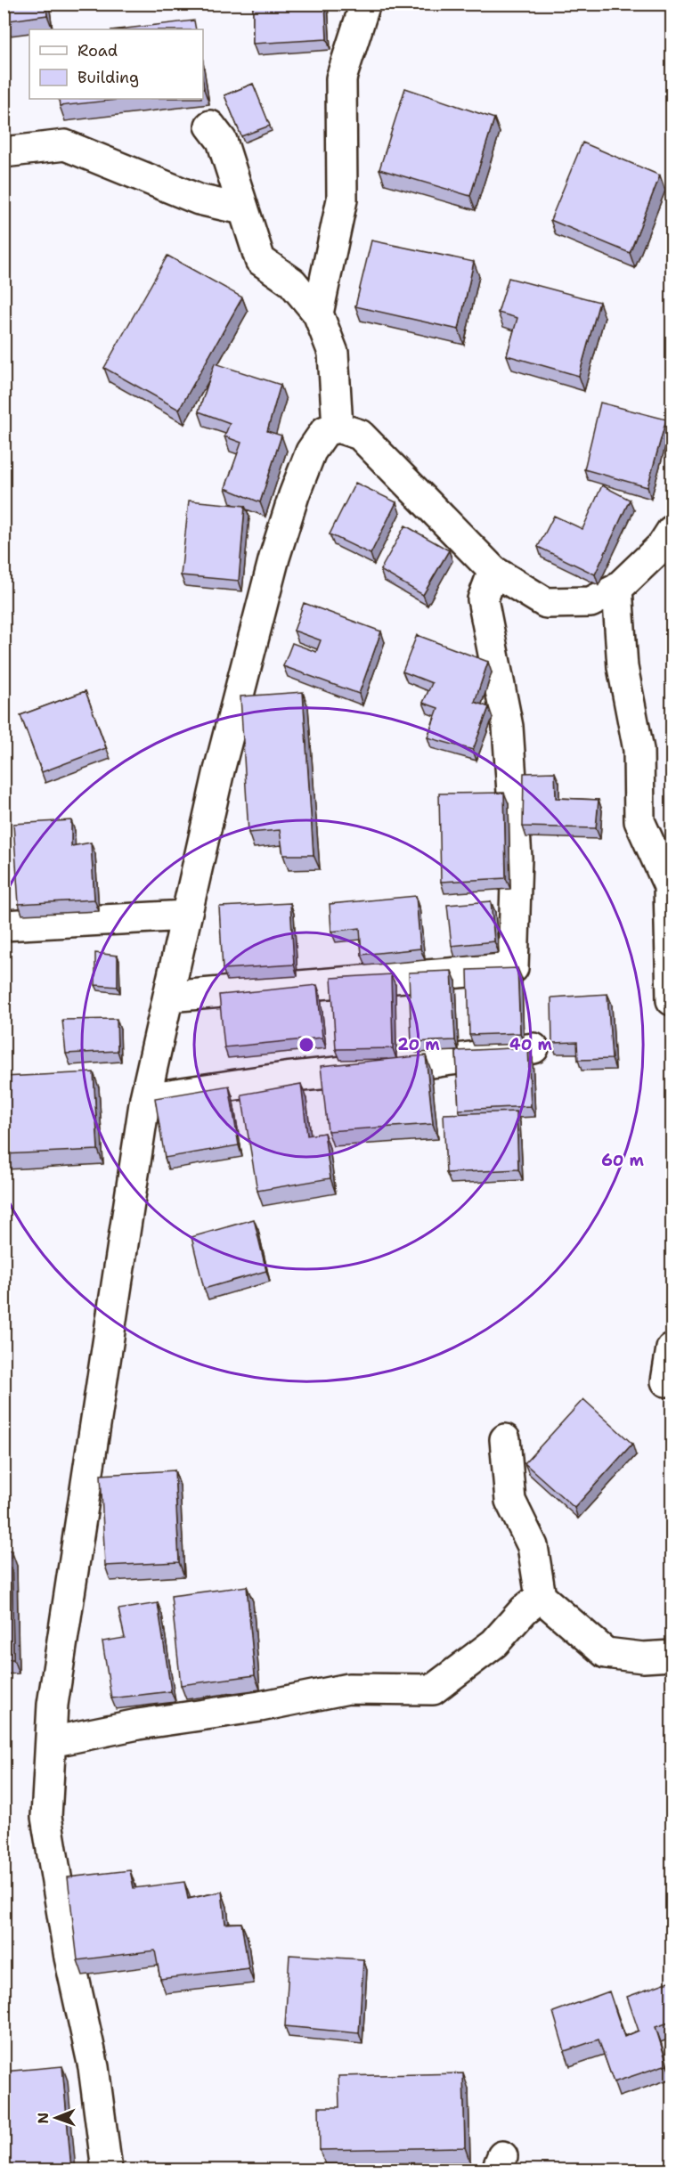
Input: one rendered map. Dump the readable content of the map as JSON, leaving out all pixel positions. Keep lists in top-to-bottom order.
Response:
{
  "legend": ["Road", "Building"],
  "north": "left",
  "rings": ["20 m", "40 m", "60 m"]
}
